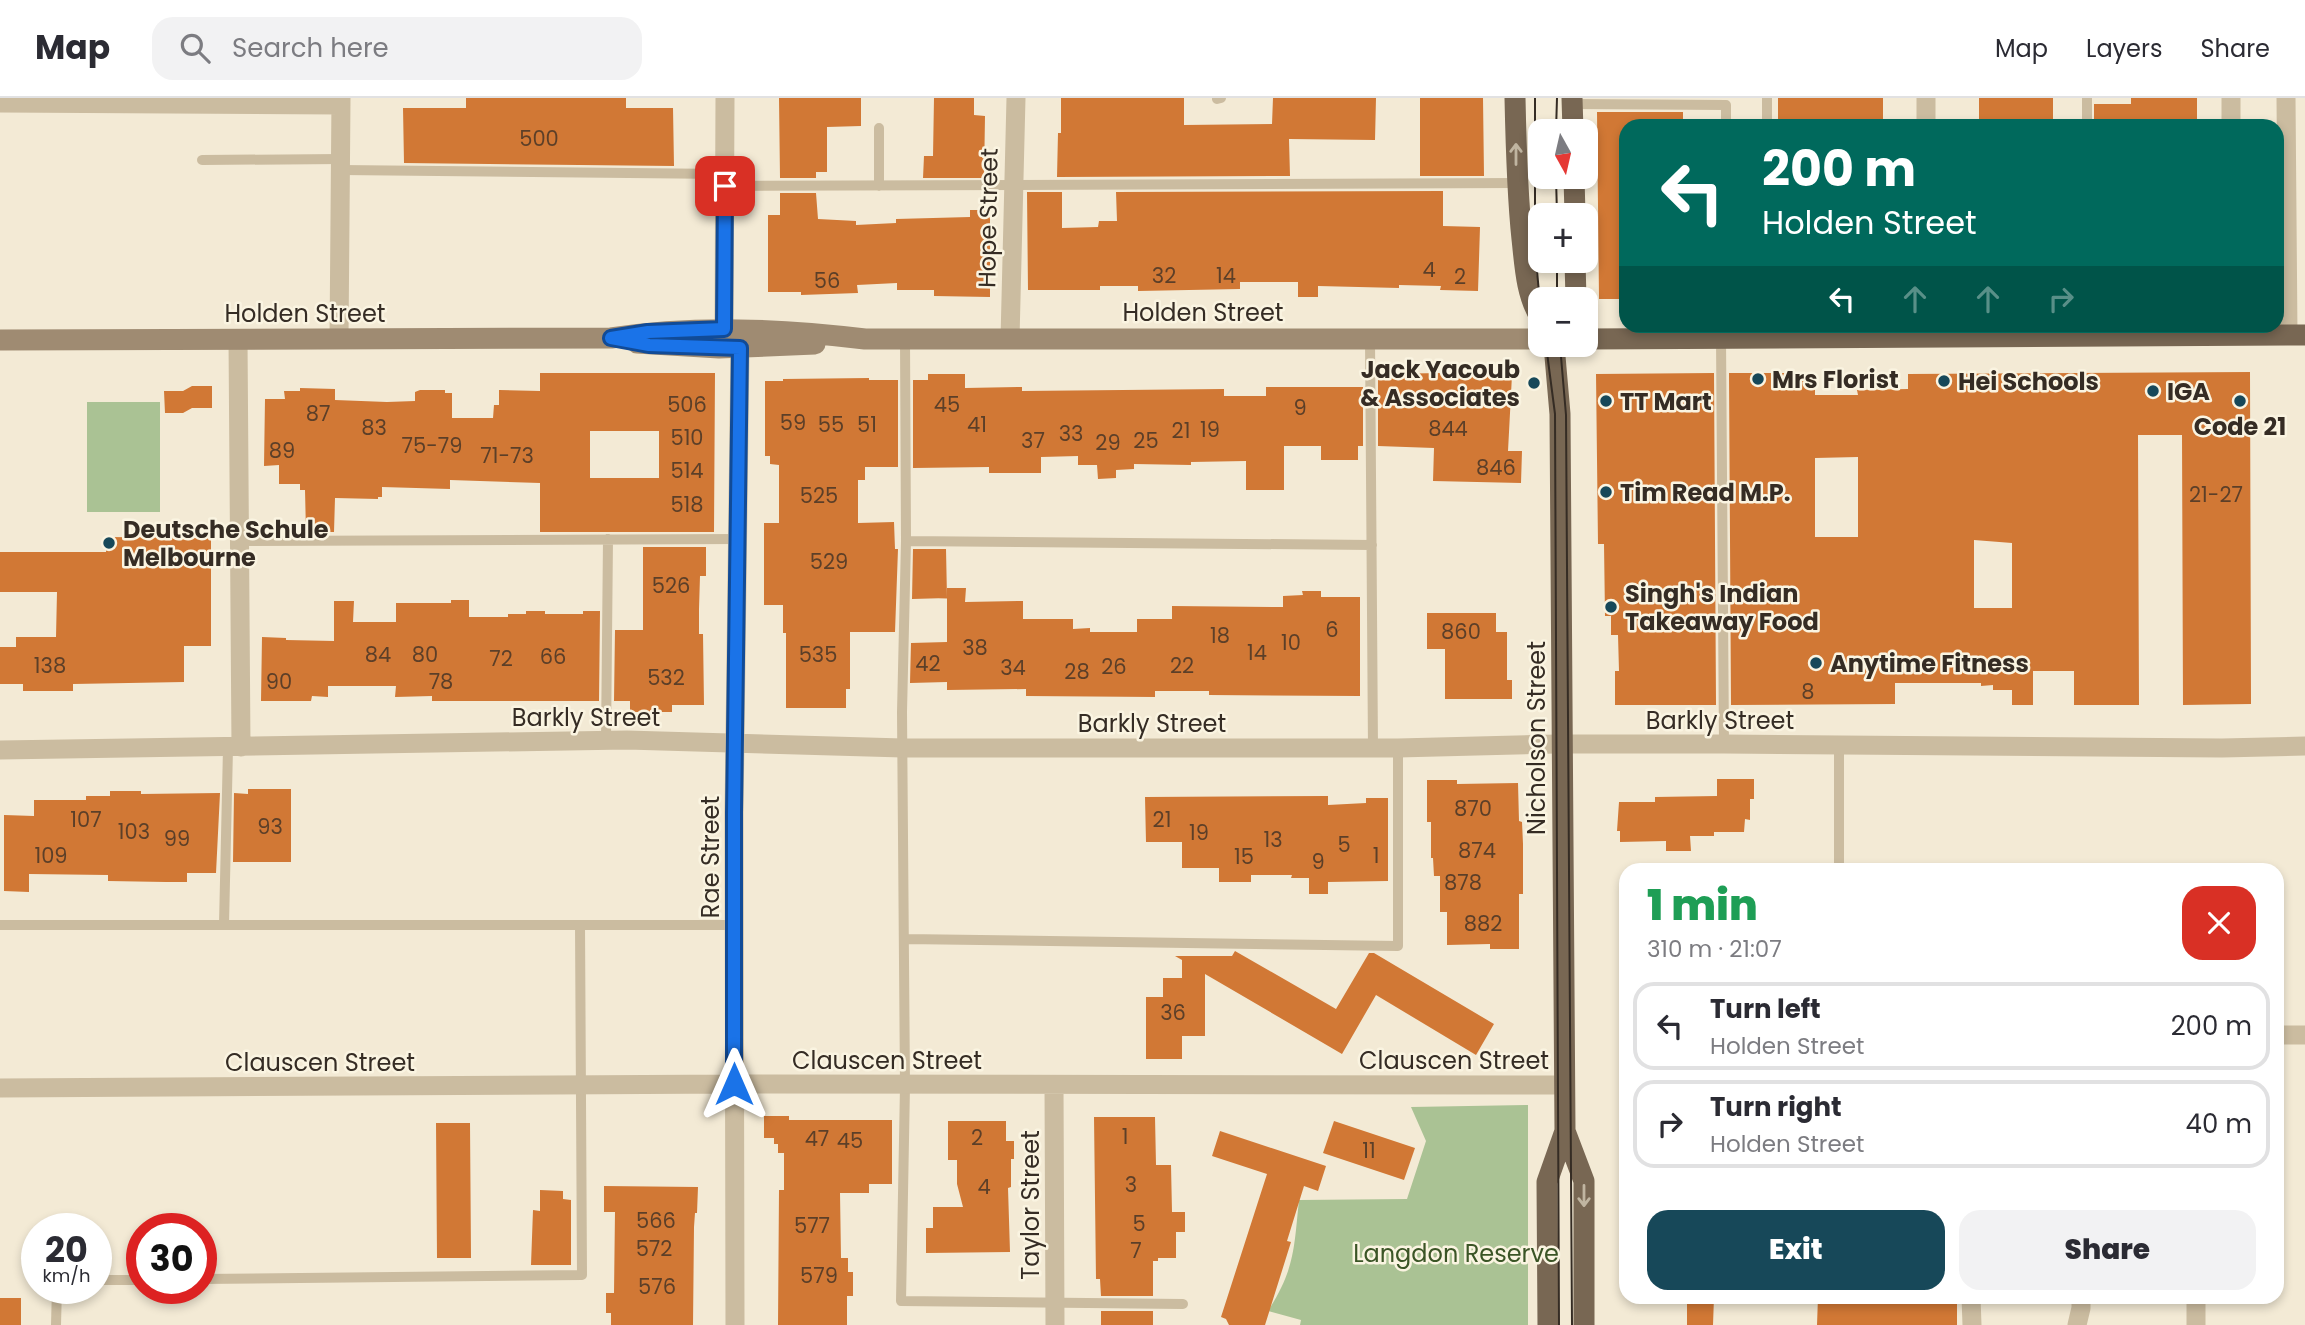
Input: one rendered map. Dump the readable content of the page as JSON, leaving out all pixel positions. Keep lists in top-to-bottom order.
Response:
{
  "streets": {
    "main road": ["Holden Street", "Nicholson Street"],
    "street": [
      "Hope Street",
      "Barkly Street",
      "Rae Street",
      "Clauscen Street",
      "Taylor Street"
    ]
  },
  "crossings": [
    ["Hope Street", "Holden Street"],
    ["Holden Street", "Rae Street"],
    ["Barkly Street", "Nicholson Street"],
    ["Barkly Street", "Rae Street"],
    ["Nicholson Street", "Clauscen Street"],
    ["Rae Street", "Clauscen Street"],
    ["Clauscen Street", "Taylor Street"]
  ],
  "parks": ["Langdon Reserve"],
  "places": [
    "Mrs Florist",
    "Hei Schools",
    "Jack Yacoub & Associates",
    "IGA",
    "TT Mart",
    "Code 21",
    "Tim Read M.P.",
    "Deutsche Schule Melbourne",
    "Singh's Indian Takeaway Food",
    "Anytime Fitness"
  ],
  "house_numbers": [
    "500",
    "4",
    "32",
    "14",
    "2",
    "56",
    "506",
    "45",
    "9",
    "87",
    "59",
    "55",
    "51",
    "41",
    "83",
    "844",
    "19",
    "21",
    "33",
    "510",
    "37",
    "25",
    "29",
    "75-79",
    "89",
    "71-73",
    "846",
    "514",
    "21-27",
    "525",
    "518",
    "529",
    "526",
    "6",
    "860",
    "18",
    "10",
    "38",
    "14",
    "84",
    "80",
    "535",
    "66",
    "72",
    "42",
    "138",
    "22",
    "26",
    "34",
    "28",
    "532",
    "90",
    "78",
    "8",
    "870",
    "107",
    "21",
    "93",
    "103",
    "19",
    "99",
    "13",
    "5",
    "874",
    "109",
    "1",
    "15",
    "9",
    "878",
    "882",
    "36",
    "1",
    "2",
    "47",
    "45",
    "11",
    "3",
    "4",
    "566",
    "5",
    "577",
    "572",
    "7",
    "579",
    "576"
  ],
  "north": "bottom",
  "page": {
    "header": "Map",
    "search": "Search here",
    "nav": ["Map", "Layers", "Share"],
    "map_buttons": ["+", "−"],
    "turn": ["200 m", "Holden Street"],
    "heading": ["1 min", "310 m · 21:07"],
    "list": [
      {
        "name": "Turn left",
        "note": "Holden Street",
        "value": "200 m"
      },
      {
        "name": "Turn right",
        "note": "Holden Street",
        "value": "40 m"
      }
    ],
    "buttons": ["Exit", "Share"],
    "speed": "20 km/h",
    "limit": "30"
  }
}
